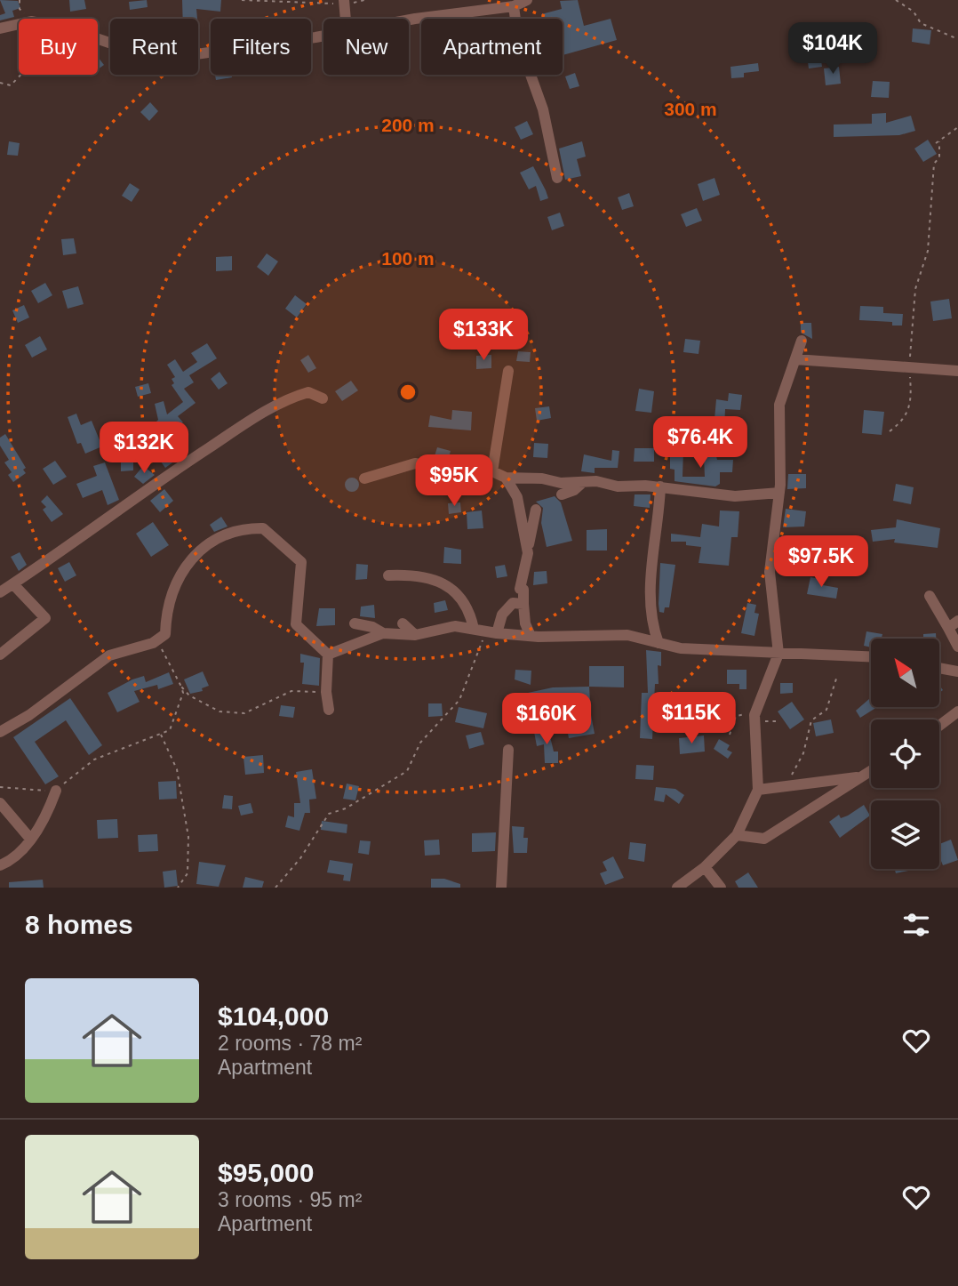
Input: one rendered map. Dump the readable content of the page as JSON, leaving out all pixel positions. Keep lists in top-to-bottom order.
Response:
{
  "north": "top left",
  "page": {
    "chip": [
      "Buy",
      "Rent",
      "Filters",
      "New",
      "Apartment"
    ],
    "price": [
      "$104K",
      "$133K",
      "$76.4K",
      "$132K",
      "$95K",
      "$97.5K",
      "$115K",
      "$160K"
    ],
    "heading": "8 homes",
    "list": [
      {
        "name": "$104,000",
        "note": "2 rooms · 78 m² · Apartment"
      },
      {
        "name": "$95,000",
        "note": "3 rooms · 95 m² · Apartment"
      }
    ]
  },
  "rings": ["300 m", "200 m", "100 m"]
}
